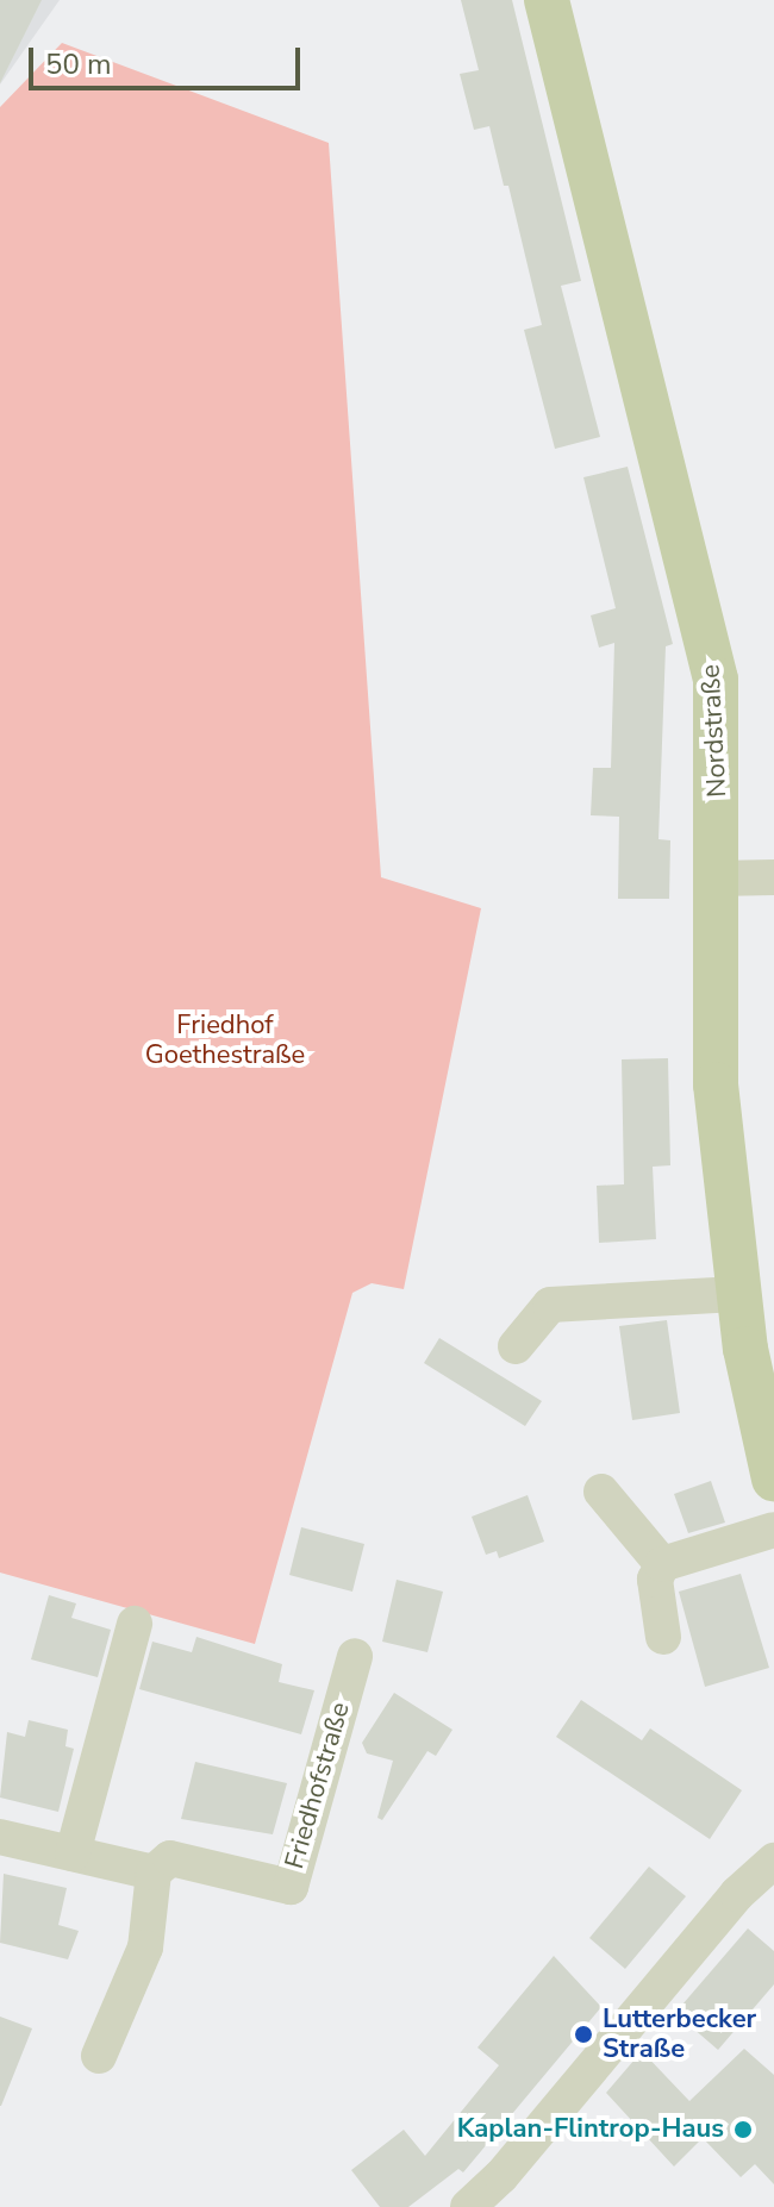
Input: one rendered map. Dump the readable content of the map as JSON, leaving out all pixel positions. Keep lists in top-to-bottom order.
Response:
{
  "streets": {
    "main road": ["Nordstraße"],
    "street": ["Friedhofstraße"]
  },
  "parks": ["Friedhof Goethestraße"],
  "places": ["Lutterbecker Straße", "Kaplan-Flintrop-Haus"],
  "scale_bar": "50 m"
}
